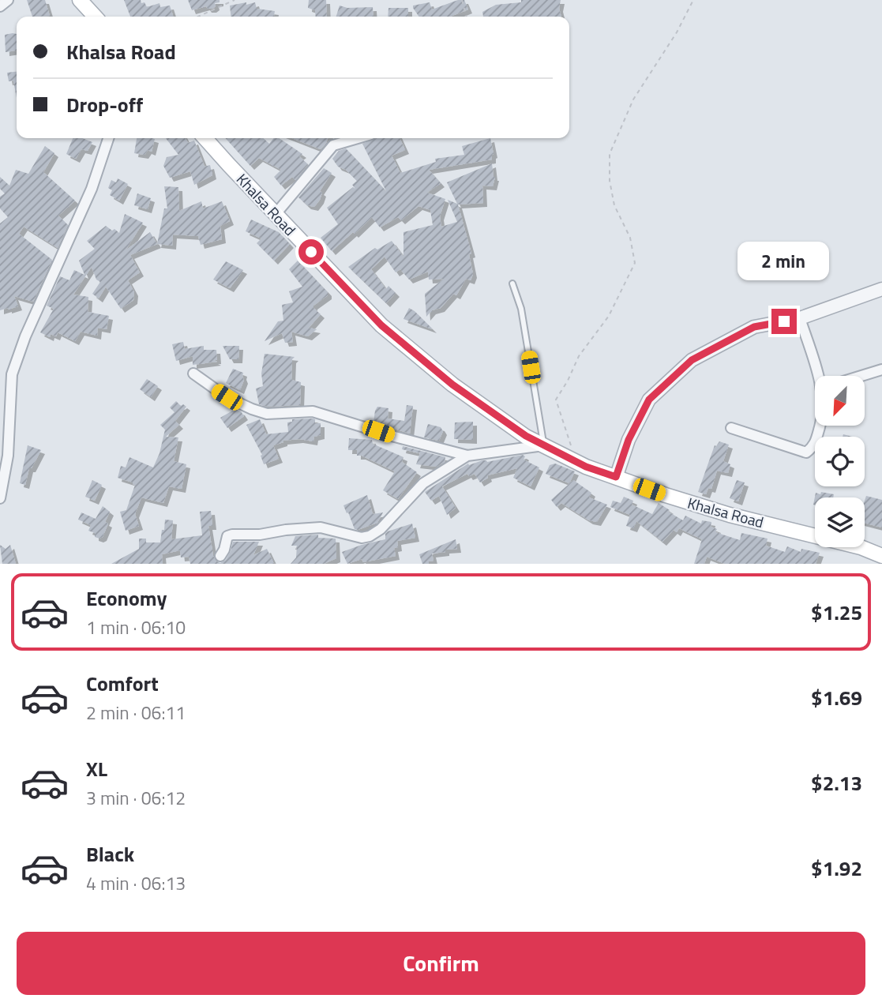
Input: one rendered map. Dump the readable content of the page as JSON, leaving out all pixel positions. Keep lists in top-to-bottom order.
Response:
{
  "streets": {
    "main road": ["Khalsa Road"]
  },
  "north": "bottom left",
  "page": {
    "banner": ["Khalsa Road", "Drop-off"],
    "bubble": "2 min",
    "list": [
      {
        "name": "Economy",
        "note": "1 min · 06:10",
        "value": "$1.25"
      },
      {
        "name": "Comfort",
        "note": "2 min · 06:11",
        "value": "$1.69"
      },
      {
        "name": "XL",
        "note": "3 min · 06:12",
        "value": "$2.13"
      },
      {
        "name": "Black",
        "note": "4 min · 06:13",
        "value": "$1.92"
      }
    ],
    "buttons": "Confirm"
  }
}
